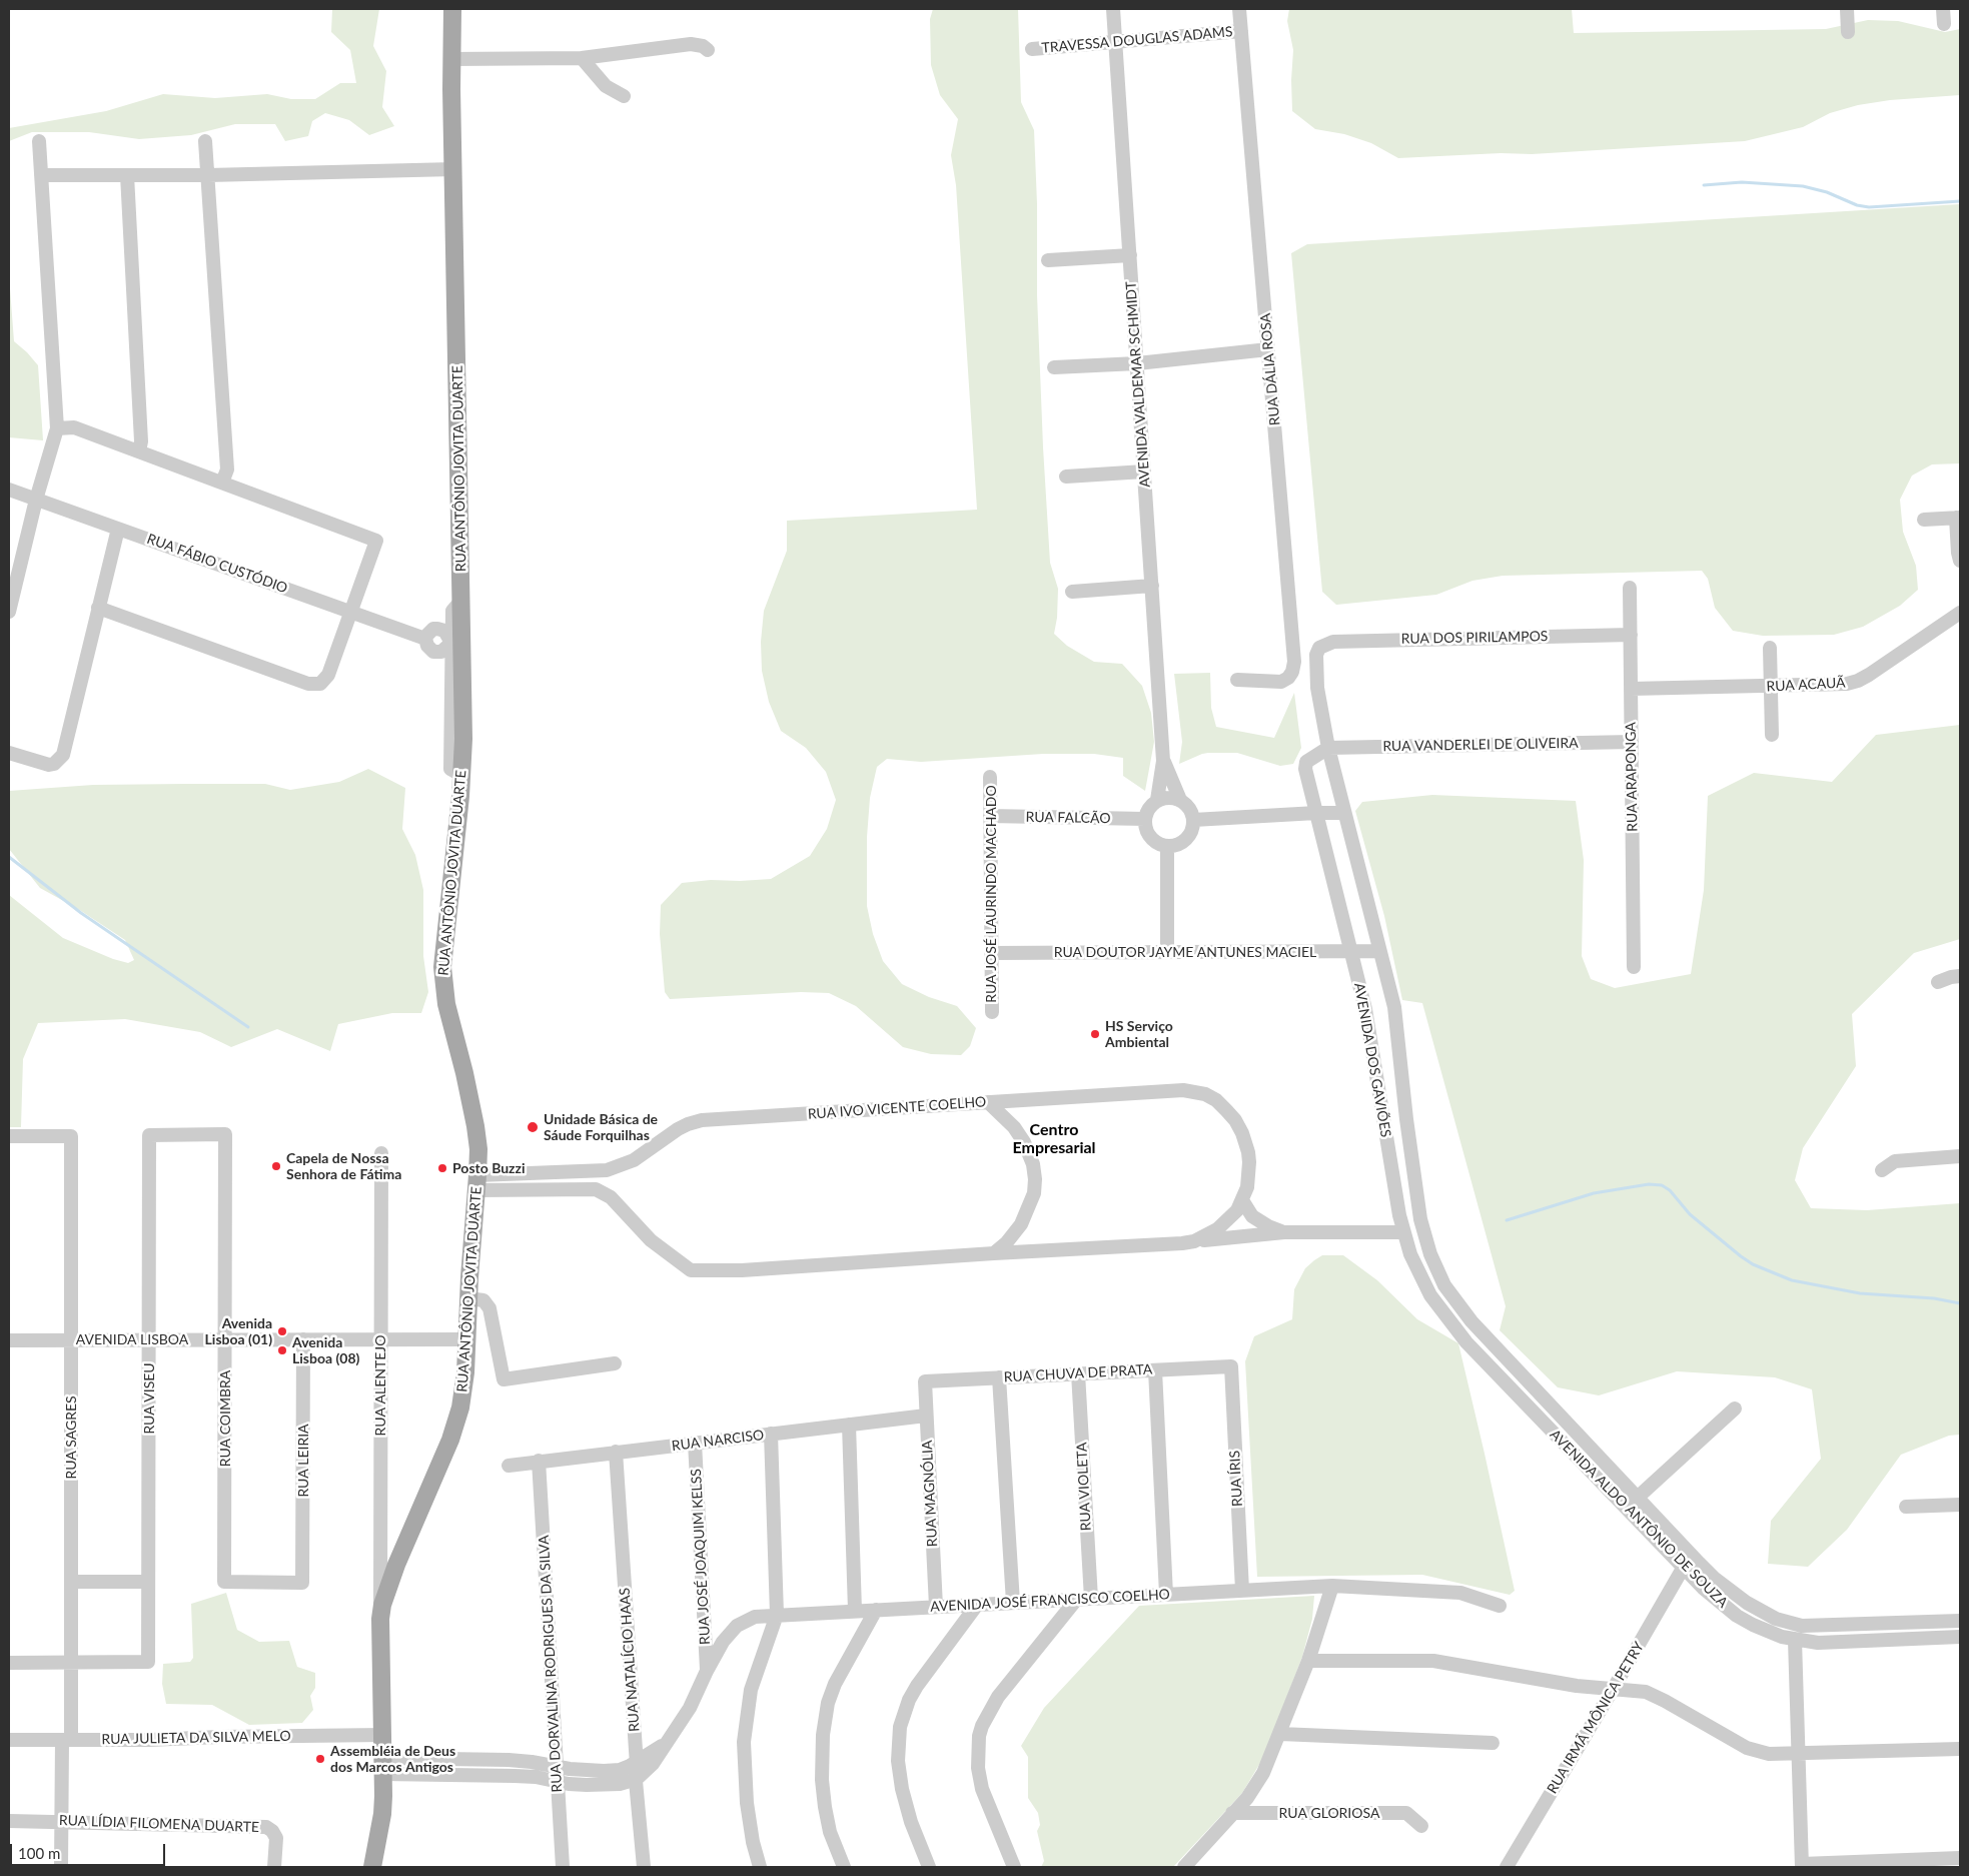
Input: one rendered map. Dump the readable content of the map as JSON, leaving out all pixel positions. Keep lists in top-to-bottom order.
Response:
{
  "streets": {
    "main road": ["RUA ANTÔNIO JOVITA DUARTE"],
    "street": [
      "TRAVESSA DOUGLAS ADAMS",
      "RUA DÁLIA ROSA",
      "AVENIDA VALDEMAR SCHMIDT",
      "RUA FÁBIO CUSTÓDIO",
      "RUA DOS PIRILAMPOS",
      "RUA ACAUÃ",
      "RUA VANDERLEI DE OLIVEIRA",
      "RUA ARAPONGA",
      "RUA FALCÃO",
      "RUA JOSÉ LAURINDO MACHADO",
      "RUA DOUTOR JAYME ANTUNES MACIEL",
      "AVENIDA DOS GAVIÕES",
      "RUA IVO VICENTE COELHO",
      "AVENIDA LISBOA",
      "RUA CHUVA DE PRATA",
      "RUA ALENTEJO",
      "RUA VISEU",
      "RUA COIMBRA",
      "RUA SAGRES",
      "RUA NARCISO",
      "RUA LEIRIA",
      "RUA ÍRIS",
      "RUA VIOLETA",
      "RUA MAGNÓLIA",
      "AVENIDA ALDO ANTÔNIO DE SOUZA",
      "RUA JOSÉ JOAQUIM KELSS",
      "AVENIDA JOSÉ FRANCISCO COELHO",
      "RUA NATALÍCIO HAAS",
      "RUA DORVALINA RODRIGUES DA SILVA",
      "RUA IRMÃ MÔNICA PETRY",
      "RUA JULIETA DA SILVA MELO",
      "RUA GLORIOSA",
      "RUA LÍDIA FILOMENA DUARTE"
    ]
  },
  "crossings": [
    ["TRAVESSA DOUGLAS ADAMS", "RUA DÁLIA ROSA"],
    ["TRAVESSA DOUGLAS ADAMS", "AVENIDA VALDEMAR SCHMIDT"],
    ["RUA ANTÔNIO JOVITA DUARTE", "RUA IVO VICENTE COELHO"],
    ["RUA ANTÔNIO JOVITA DUARTE", "AVENIDA LISBOA"],
    ["RUA ANTÔNIO JOVITA DUARTE", "RUA ALENTEJO"],
    ["RUA ANTÔNIO JOVITA DUARTE", "AVENIDA JOSÉ FRANCISCO COELHO"],
    ["RUA ANTÔNIO JOVITA DUARTE", "RUA JULIETA DA SILVA MELO"],
    ["RUA DOS PIRILAMPOS", "RUA ARAPONGA"],
    ["RUA DOS PIRILAMPOS", "AVENIDA DOS GAVIÕES"],
    ["RUA ACAUÃ", "RUA ARAPONGA"],
    ["RUA VANDERLEI DE OLIVEIRA", "RUA ARAPONGA"],
    ["RUA VANDERLEI DE OLIVEIRA", "AVENIDA DOS GAVIÕES"],
    ["RUA FALCÃO", "RUA JOSÉ LAURINDO MACHADO"],
    ["RUA JOSÉ LAURINDO MACHADO", "RUA DOUTOR JAYME ANTUNES MACIEL"],
    ["RUA DOUTOR JAYME ANTUNES MACIEL", "AVENIDA DOS GAVIÕES"],
    ["AVENIDA DOS GAVIÕES", "RUA IVO VICENTE COELHO"],
    ["AVENIDA DOS GAVIÕES", "AVENIDA ALDO ANTÔNIO DE SOUZA"],
    ["AVENIDA LISBOA", "RUA ALENTEJO"],
    ["AVENIDA LISBOA", "RUA VISEU"],
    ["AVENIDA LISBOA", "RUA COIMBRA"],
    ["AVENIDA LISBOA", "RUA SAGRES"],
    ["AVENIDA LISBOA", "RUA LEIRIA"],
    ["RUA CHUVA DE PRATA", "RUA ÍRIS"],
    ["RUA CHUVA DE PRATA", "RUA VIOLETA"],
    ["RUA CHUVA DE PRATA", "RUA MAGNÓLIA"],
    ["RUA VISEU", "RUA COIMBRA"],
    ["RUA VISEU", "RUA SAGRES"],
    ["RUA COIMBRA", "RUA LEIRIA"],
    ["RUA SAGRES", "RUA JULIETA DA SILVA MELO"],
    ["RUA SAGRES", "RUA LÍDIA FILOMENA DUARTE"],
    ["RUA NARCISO", "RUA MAGNÓLIA"],
    ["RUA NARCISO", "RUA JOSÉ JOAQUIM KELSS"],
    ["RUA NARCISO", "RUA NATALÍCIO HAAS"],
    ["RUA NARCISO", "RUA DORVALINA RODRIGUES DA SILVA"],
    ["RUA ÍRIS", "AVENIDA JOSÉ FRANCISCO COELHO"],
    ["RUA VIOLETA", "AVENIDA JOSÉ FRANCISCO COELHO"],
    ["RUA MAGNÓLIA", "AVENIDA JOSÉ FRANCISCO COELHO"],
    ["AVENIDA ALDO ANTÔNIO DE SOUZA", "RUA IRMÃ MÔNICA PETRY"],
    ["RUA JOSÉ JOAQUIM KELSS", "AVENIDA JOSÉ FRANCISCO COELHO"],
    ["AVENIDA JOSÉ FRANCISCO COELHO", "RUA NATALÍCIO HAAS"],
    ["AVENIDA JOSÉ FRANCISCO COELHO", "RUA DORVALINA RODRIGUES DA SILVA"]
  ],
  "districts": ["Centro Empresarial"],
  "places": [
    "HS Serviço Ambiental",
    "Unidade Básica de Sáude Forquilhas",
    "Capela de Nossa Senhora de Fátima",
    "Posto Buzzi",
    "Avenida Lisboa (01)",
    "Avenida Lisboa (08)",
    "Assembléia de Deus dos Marcos Antigos"
  ],
  "scale_bar": "100 m"
}
